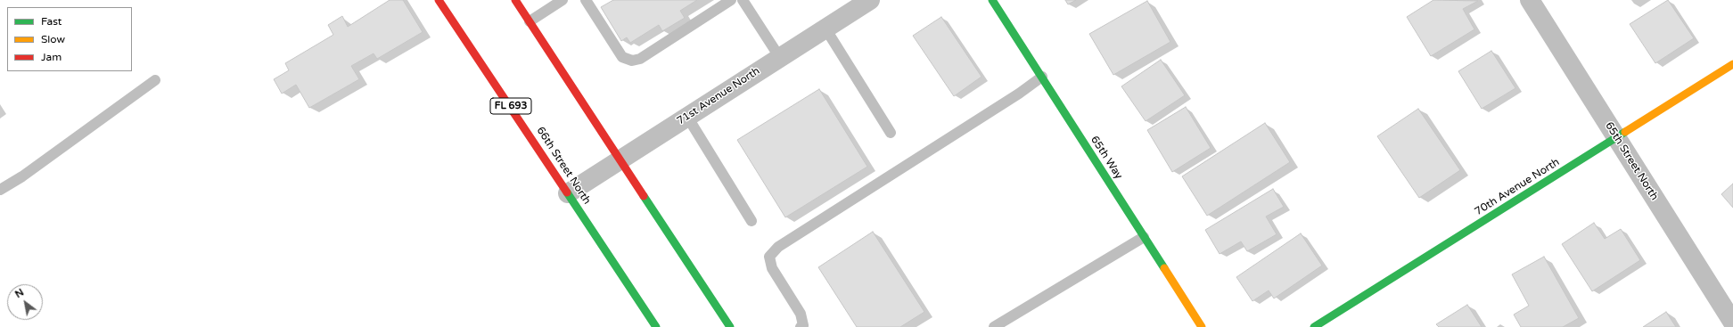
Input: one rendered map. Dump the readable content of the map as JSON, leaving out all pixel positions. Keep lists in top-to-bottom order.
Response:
{
  "streets": {
    "street": [
      "71st Avenue North",
      "FL 693",
      "65th Way",
      "65th Street North",
      "66th Street North",
      "70th Avenue North"
    ]
  },
  "crossings": [
    ["71st Avenue North", "66th Street North"],
    ["65th Street North", "70th Avenue North"]
  ],
  "legend": ["Fast", "Slow", "Jam"],
  "north": "top left"
}
